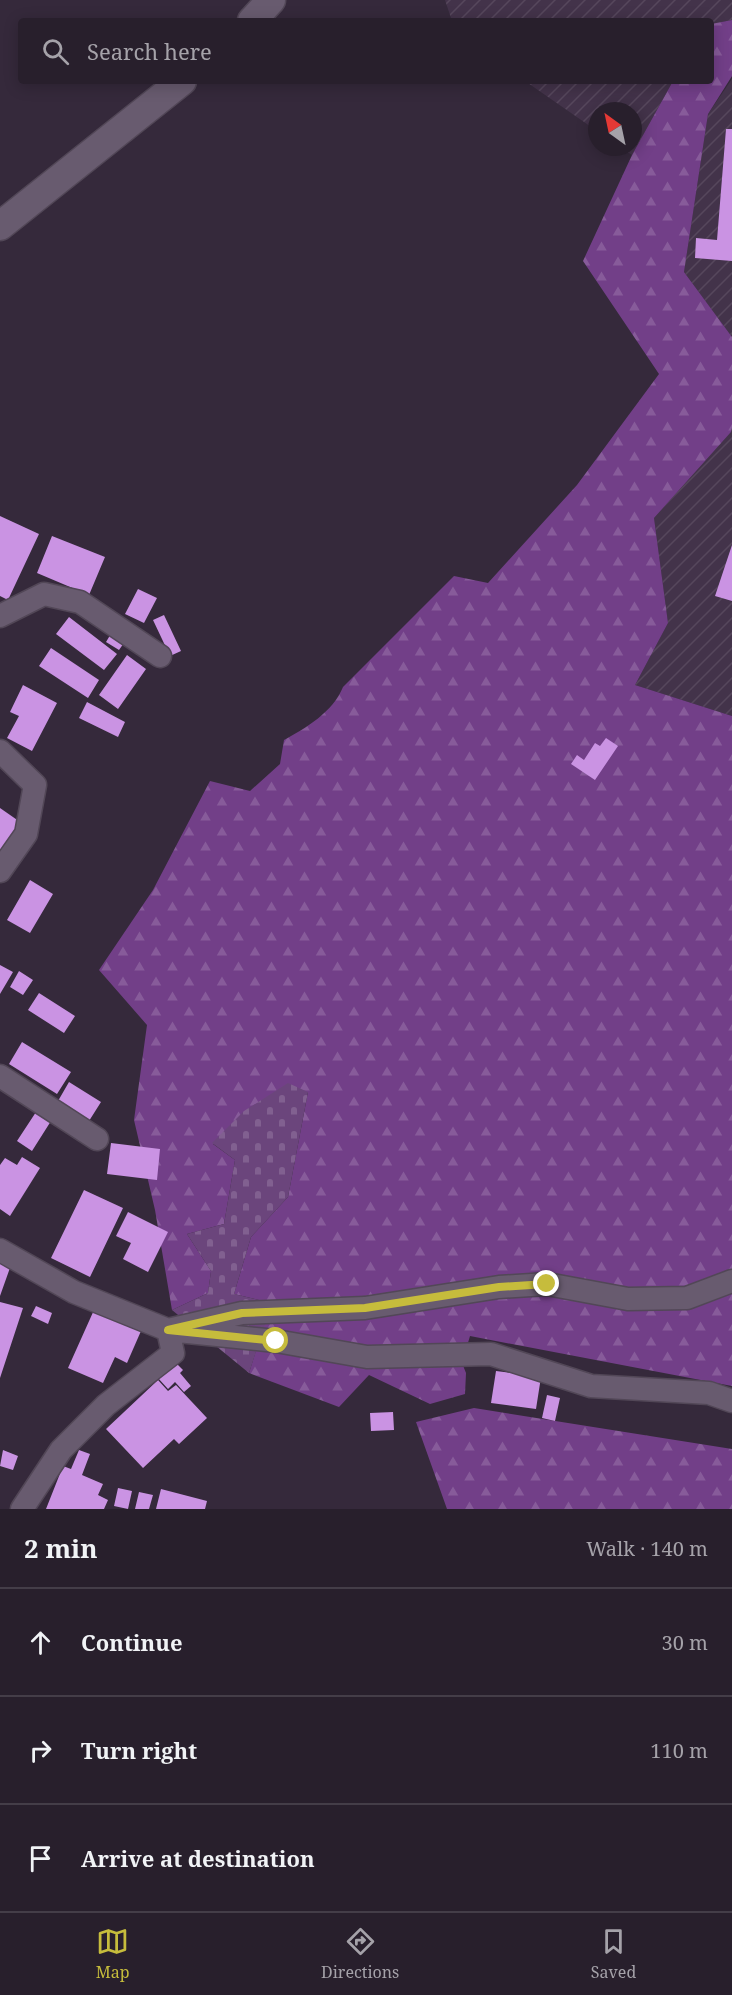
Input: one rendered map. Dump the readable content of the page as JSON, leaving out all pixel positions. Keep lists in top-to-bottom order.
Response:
{
  "north": "top left",
  "page": {
    "search": "Search here",
    "heading": ["2 min", "Walk · 140 m"],
    "list": [
      ["Continue", "30 m"],
      ["Turn right", "110 m"],
      "Arrive at destination"
    ],
    "nav": ["Map", "Directions", "Saved"]
  }
}
